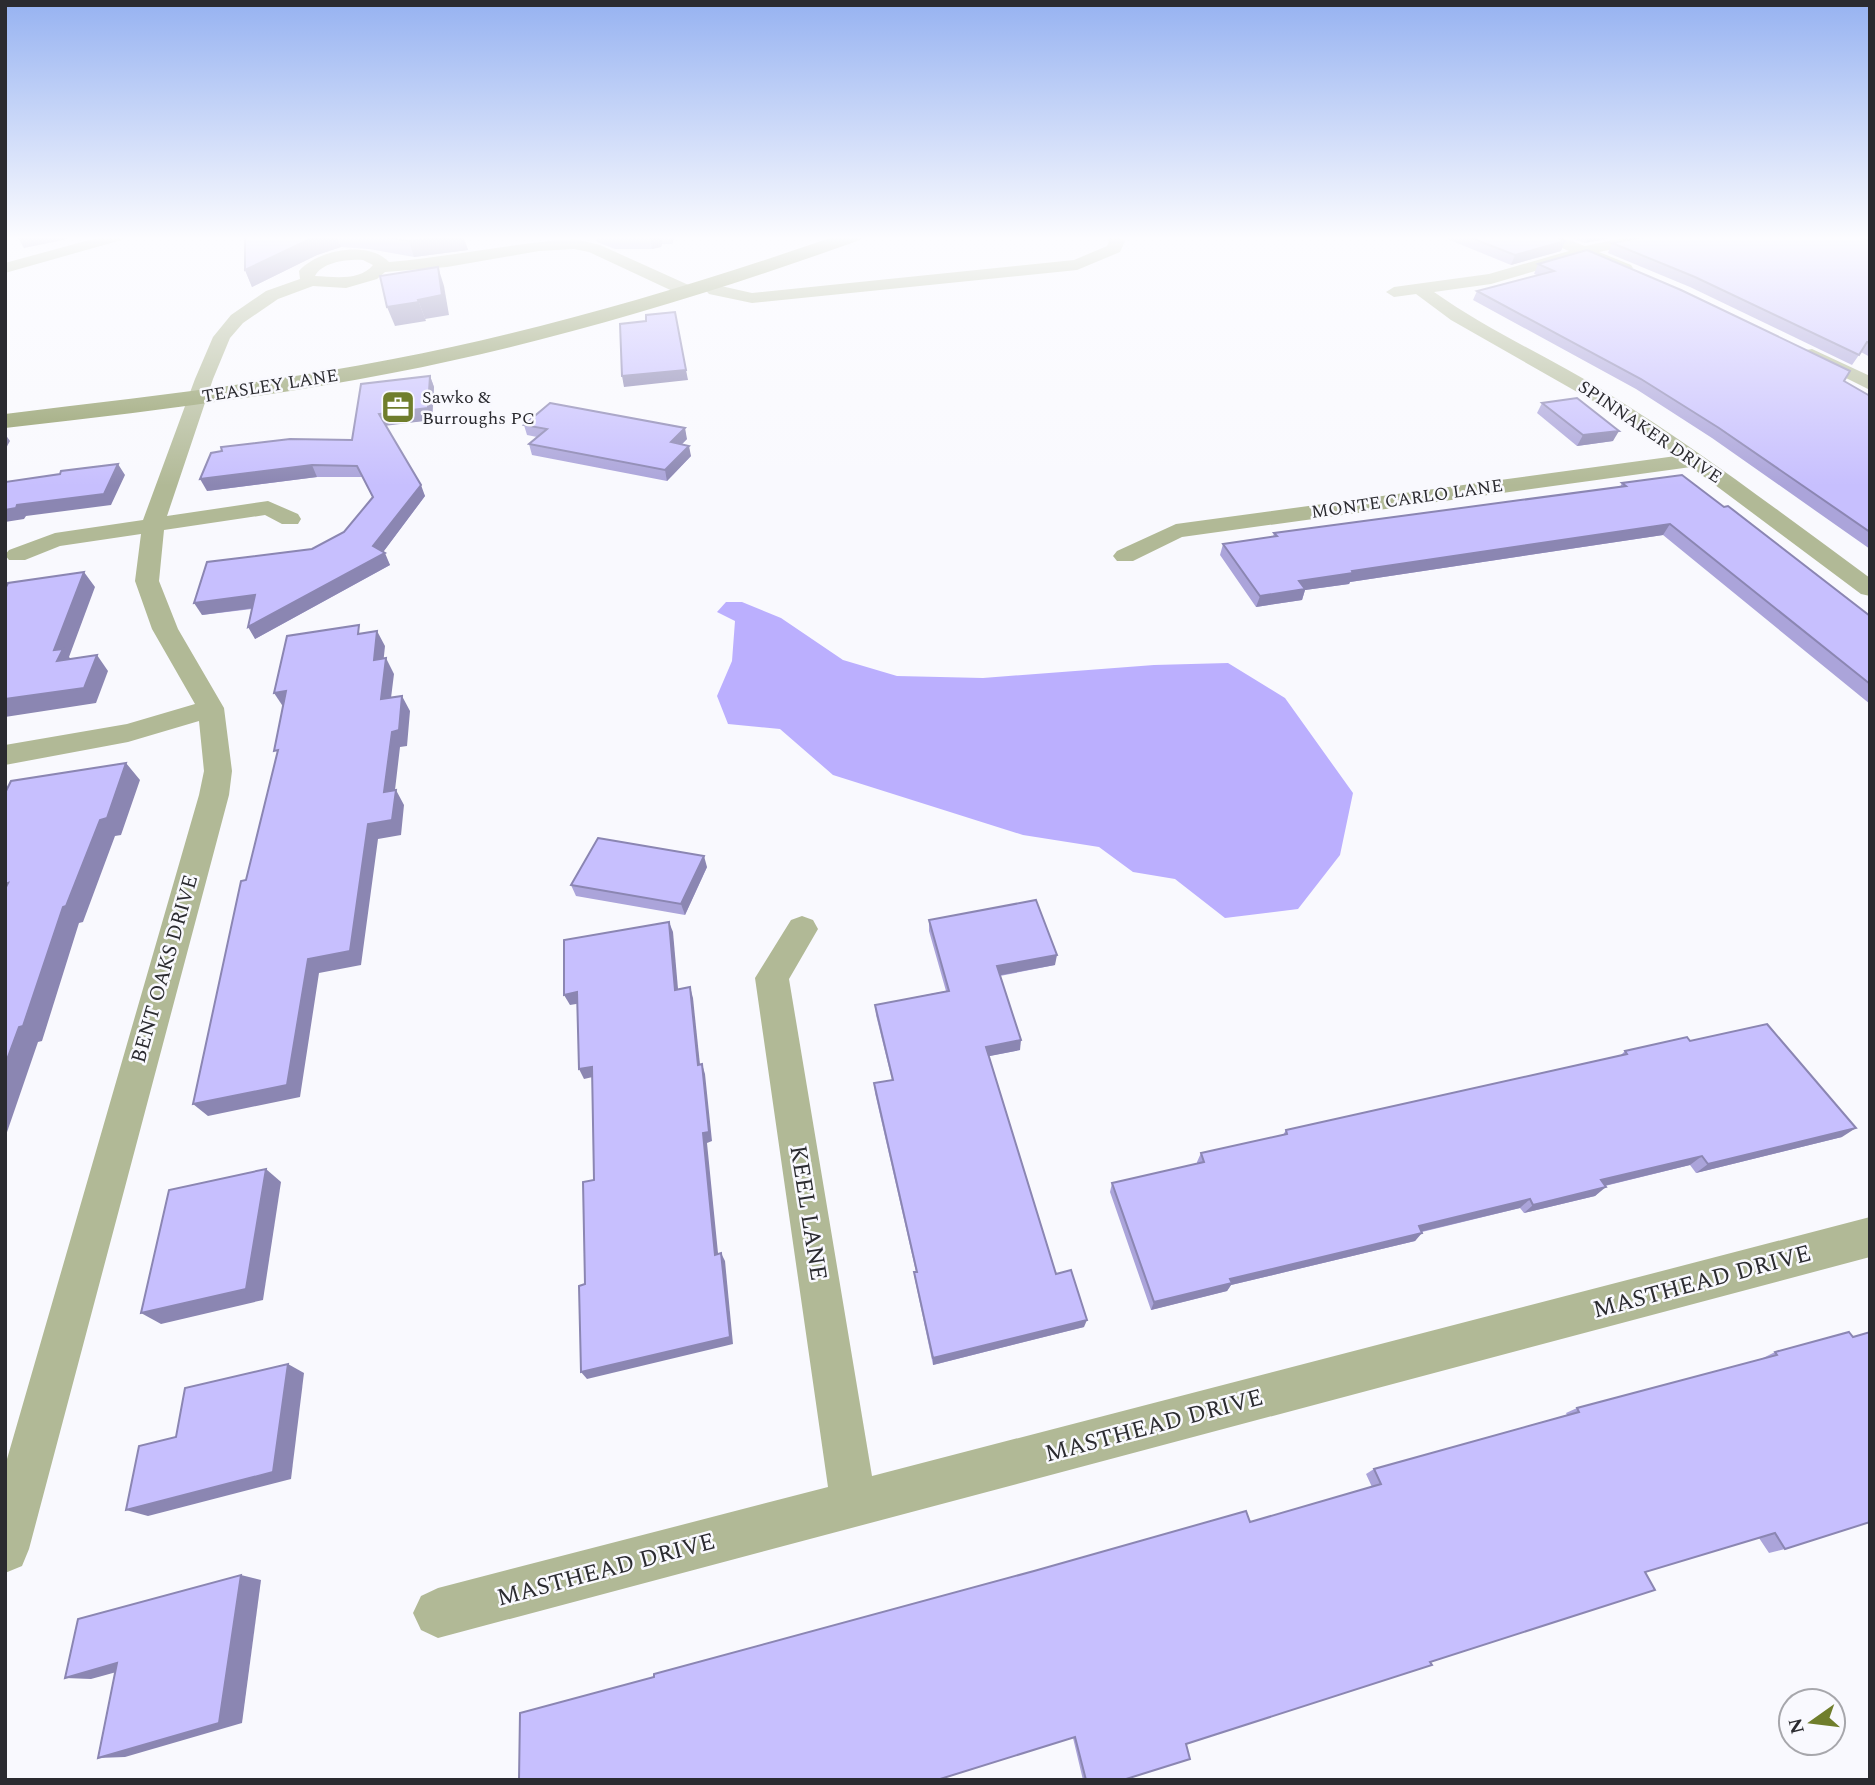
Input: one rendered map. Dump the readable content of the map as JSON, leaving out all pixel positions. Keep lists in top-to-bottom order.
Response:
{
  "streets": {
    "main road": ["TEASLEY LANE"],
    "street": [
      "SPINNAKER DRIVE",
      "MONTE CARLO LANE",
      "BENT OAKS DRIVE",
      "KEEL LANE",
      "MASTHEAD DRIVE"
    ]
  },
  "crossings": [
    ["TEASLEY LANE", "BENT OAKS DRIVE"],
    ["SPINNAKER DRIVE", "MONTE CARLO LANE"],
    ["KEEL LANE", "MASTHEAD DRIVE"]
  ],
  "places": {
    "office": ["Sawko & Burroughs PC"]
  },
  "north": "left"
}
